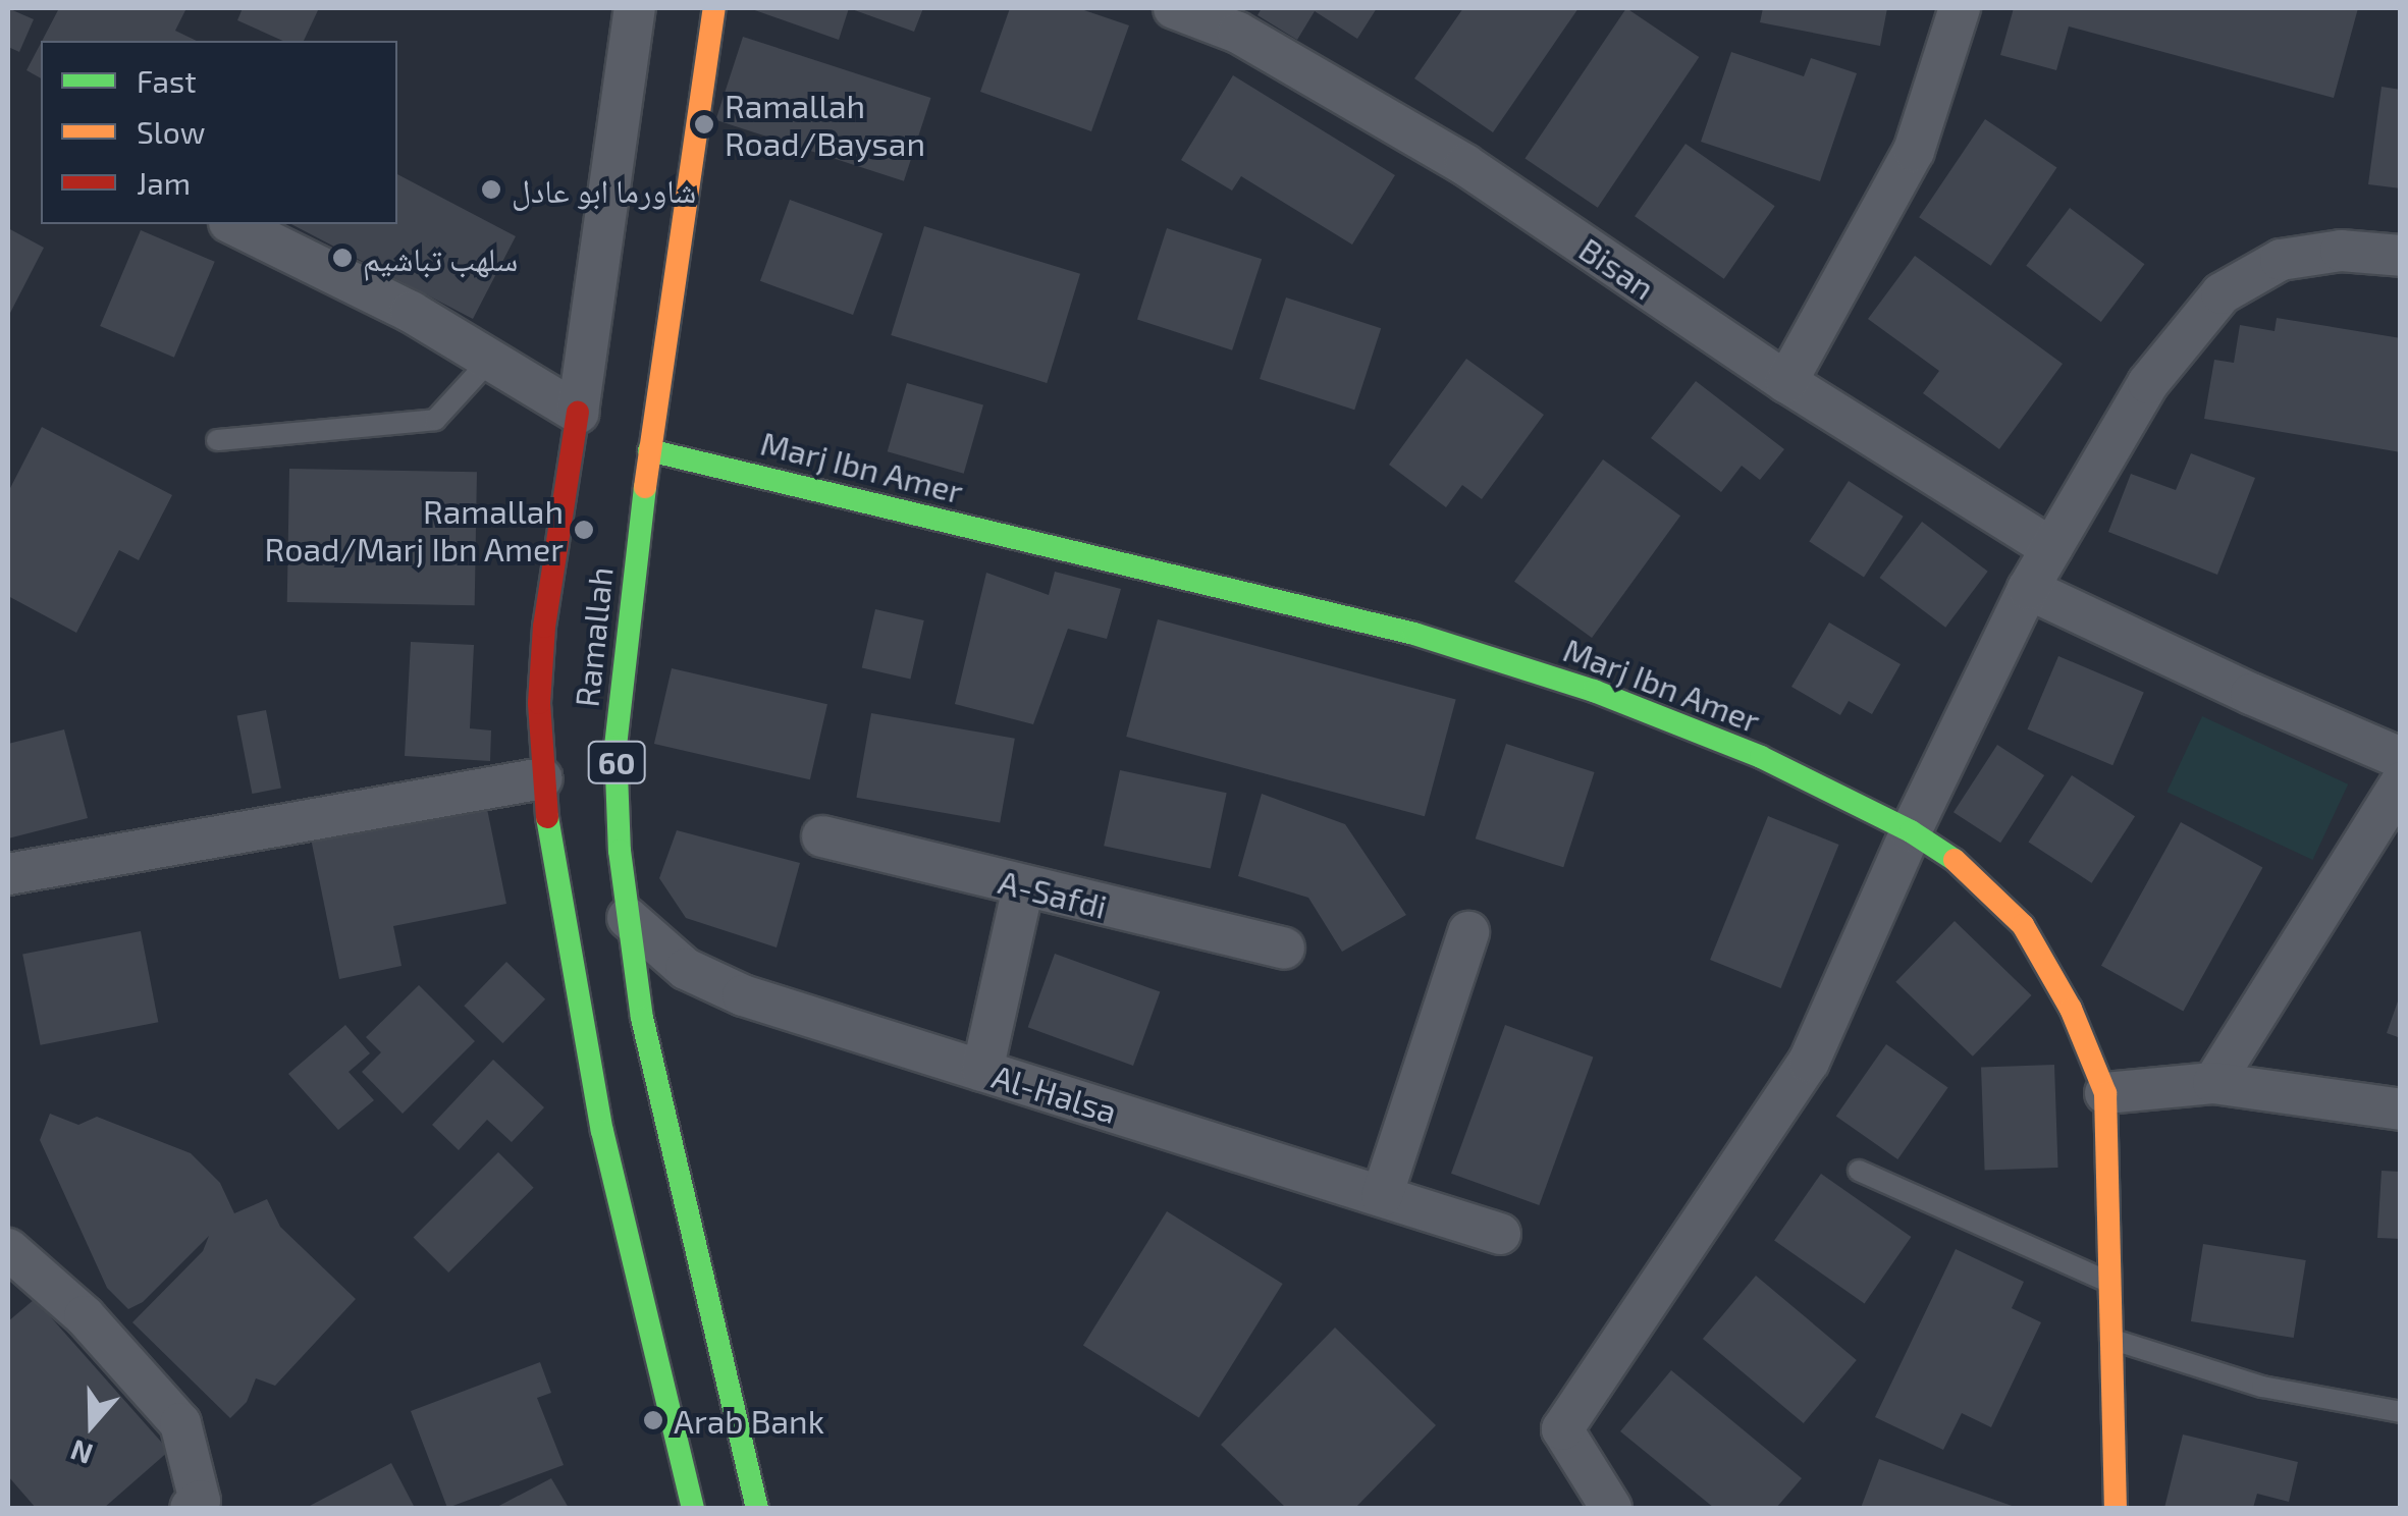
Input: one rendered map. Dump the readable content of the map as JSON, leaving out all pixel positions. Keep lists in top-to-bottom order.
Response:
{
  "streets": {
    "main road": ["Marj Ibn Amer", "Ramallah", "60"],
    "street": ["Bisan", "A-Safdi", "Al-Halsa"]
  },
  "crossings": [
    ["Marj Ibn Amer", "Ramallah"],
    ["Ramallah", "Al-Halsa"]
  ],
  "places": [
    "Ramallah Road/Baysan",
    "شاورما ابو عادل",
    "سلهب تباشيم",
    "Ramallah Road/Marj Ibn Amer",
    "Arab Bank"
  ],
  "legend": ["Fast", "Slow", "Jam"],
  "north": "bottom"
}
